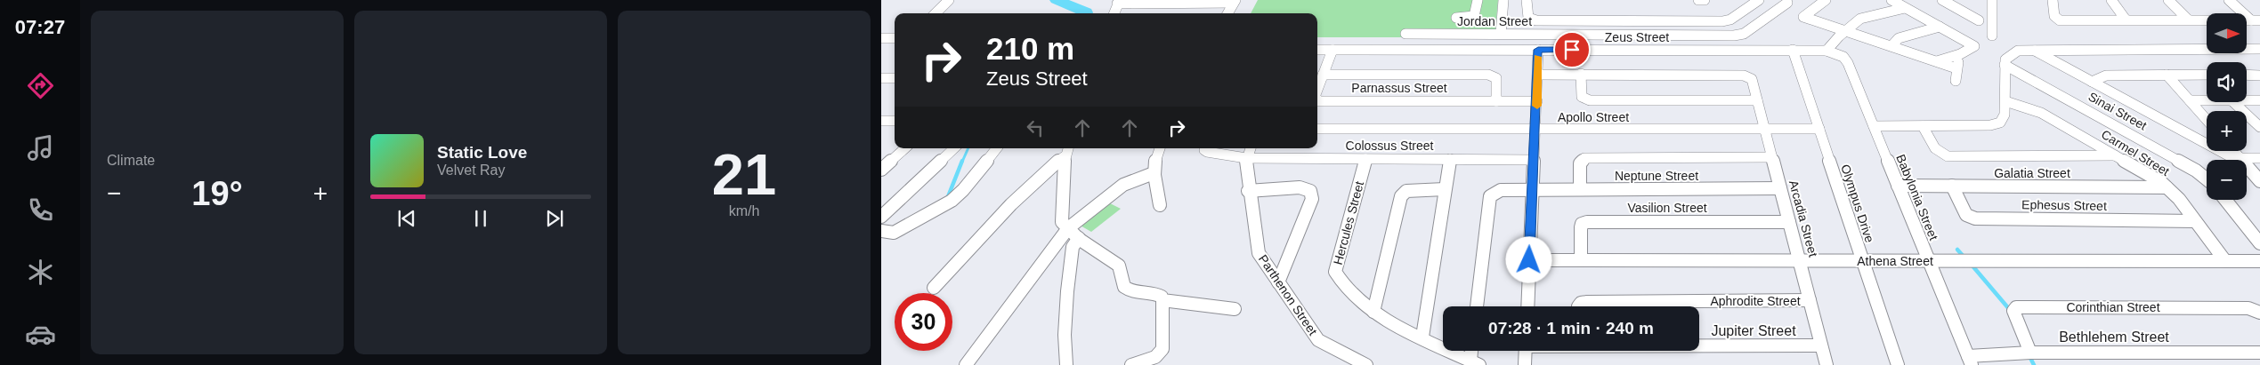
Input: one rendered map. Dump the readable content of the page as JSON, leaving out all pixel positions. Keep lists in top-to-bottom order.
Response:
{
  "streets": {
    "street": [
      "Jordan Street",
      "Zeus Street",
      "Parnassus Street",
      "Sinai Street",
      "Apollo Street",
      "Colossus Street",
      "Carmel Street",
      "Galatia Street",
      "Neptune Street",
      "Babylonia Street",
      "Olympus Drive",
      "Ephesus Street",
      "Vasilion Street",
      "Arcadia Street",
      "Hercules Street",
      "Athena Street",
      "Parthenon Street",
      "Aphrodite Street",
      "Corinthian Street",
      "Jupiter Street",
      "Bethlehem Street"
    ]
  },
  "crossings": [
    ["Zeus Street", "Parnassus Street"],
    ["Zeus Street", "Babylonia Street"],
    ["Zeus Street", "Olympus Drive"],
    ["Apollo Street", "Olympus Drive"],
    ["Apollo Street", "Arcadia Street"],
    ["Colossus Street", "Hercules Street"],
    ["Colossus Street", "Parthenon Street"],
    ["Carmel Street", "Galatia Street"],
    ["Carmel Street", "Ephesus Street"],
    ["Carmel Street", "Athena Street"],
    ["Galatia Street", "Babylonia Street"],
    ["Galatia Street", "Ephesus Street"],
    ["Neptune Street", "Arcadia Street"],
    ["Babylonia Street", "Athena Street"],
    ["Babylonia Street", "Bethlehem Street"],
    ["Olympus Drive", "Athena Street"],
    ["Vasilion Street", "Arcadia Street"],
    ["Vasilion Street", "Athena Street"],
    ["Arcadia Street", "Athena Street"],
    ["Arcadia Street", "Aphrodite Street"],
    ["Arcadia Street", "Jupiter Street"],
    ["Corinthian Street", "Bethlehem Street"]
  ],
  "north": "right",
  "page": {
    "tabs": "07:27",
    "tile": [
      "Climate",
      ["21", "km/h"]
    ],
    "map_buttons": ["+", "−"],
    "turn": ["210 m", "Zeus Street"],
    "song": ["Static Love", "Velvet Ray"],
    "heat": ["−", "19°", "+"],
    "limit": "30",
    "trip": "07:28 · 1 min · 240 m"
  }
}
